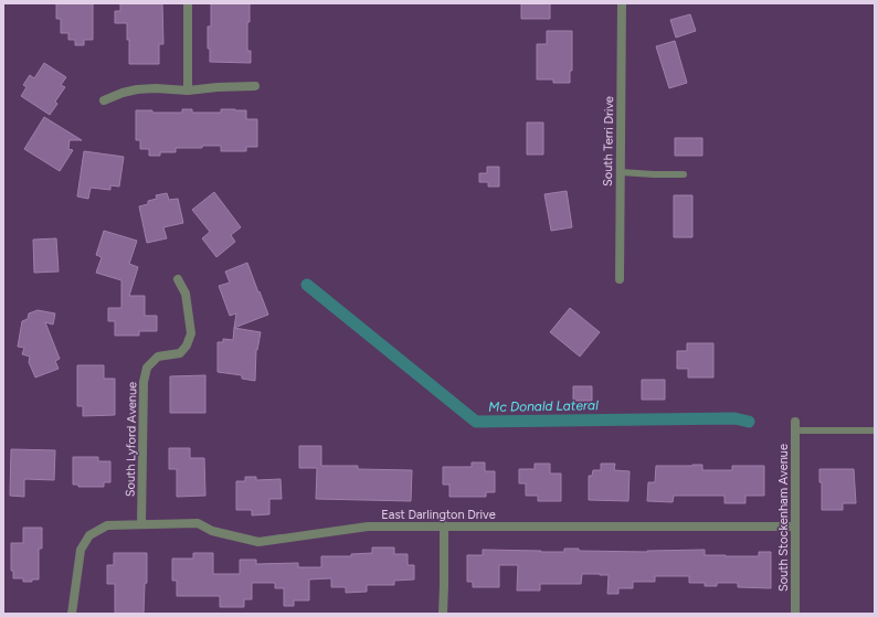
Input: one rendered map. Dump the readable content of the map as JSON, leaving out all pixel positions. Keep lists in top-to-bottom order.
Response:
{
  "streets": {
    "street": [
      "South Terri Drive",
      "South Lyford Avenue",
      "East Darlington Drive",
      "South Stockenham Avenue"
    ]
  },
  "crossings": [
    ["South Lyford Avenue", "East Darlington Drive"],
    ["East Darlington Drive", "South Stockenham Avenue"]
  ],
  "water": ["Mc Donald Lateral"]
}
